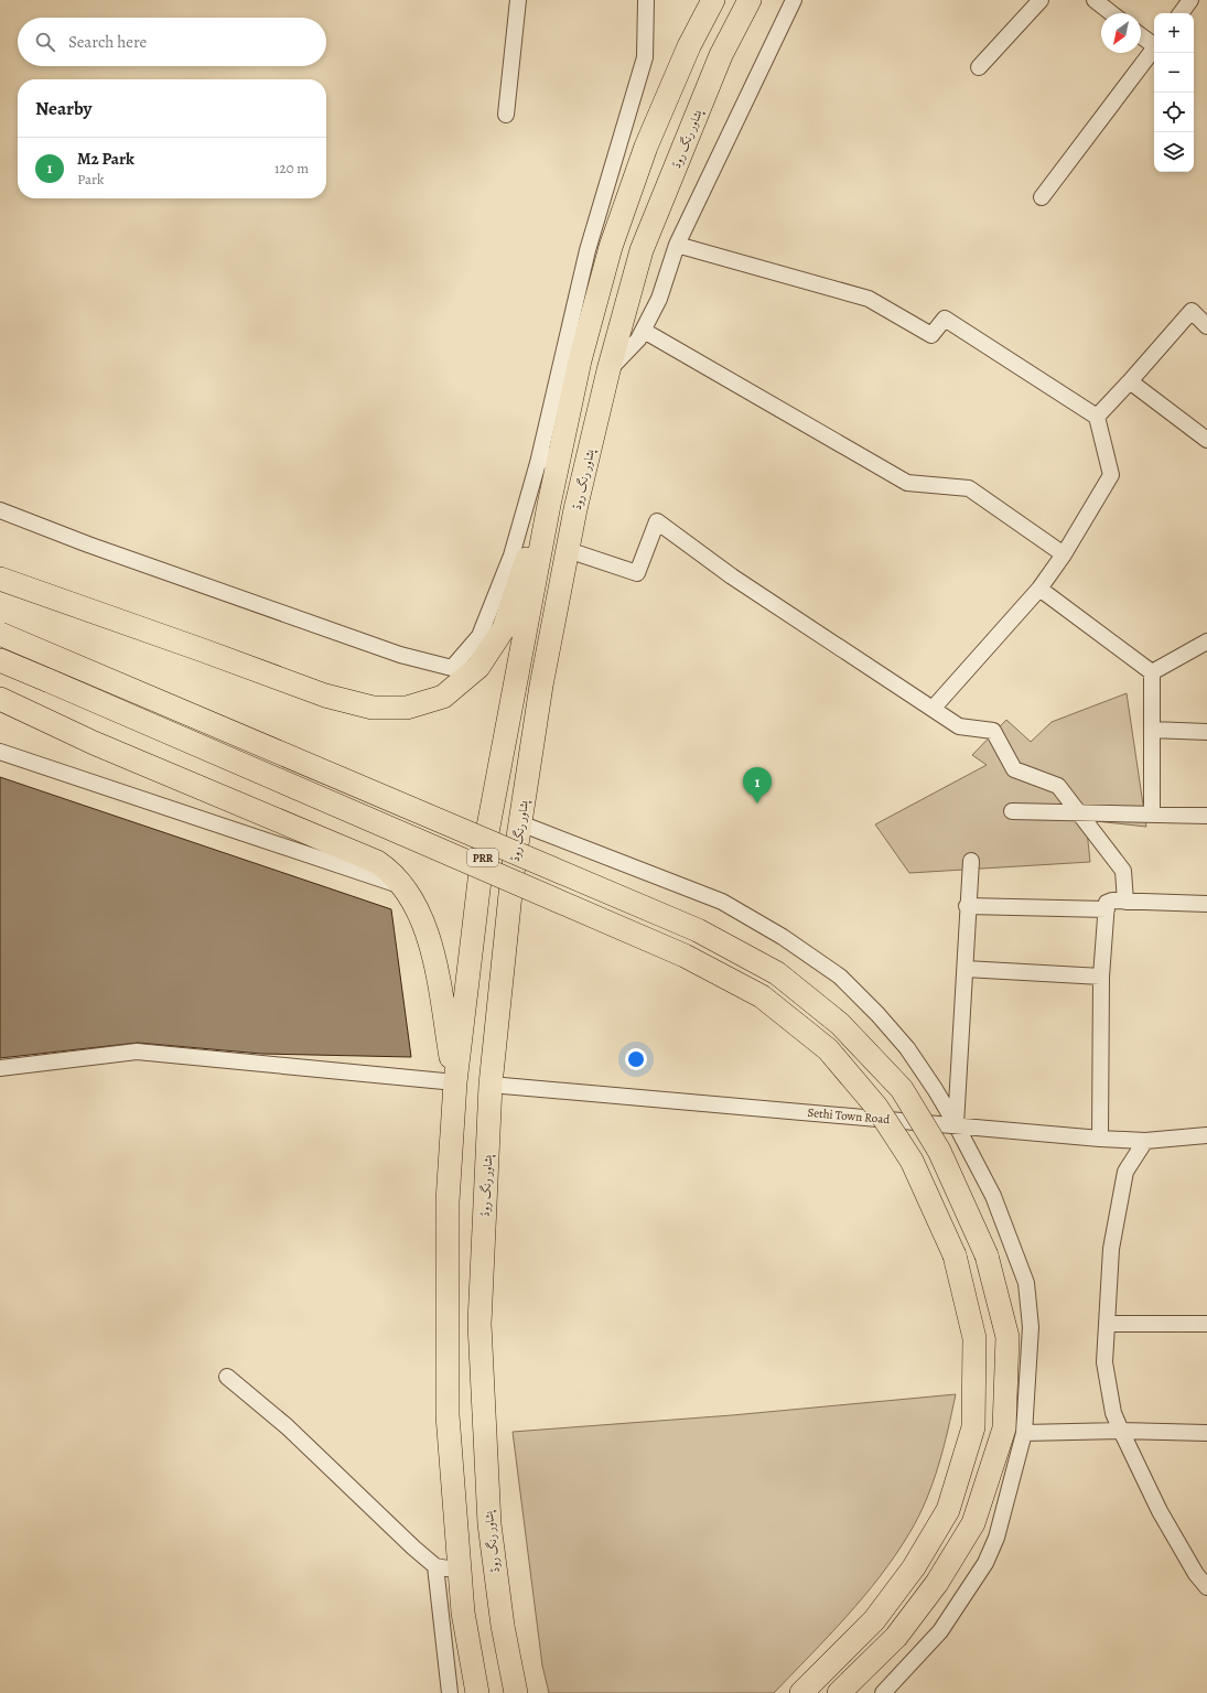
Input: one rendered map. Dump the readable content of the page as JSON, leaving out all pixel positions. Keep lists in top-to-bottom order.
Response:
{
  "streets": {
    "highway": ["پشاور رنگ روڈ", "PRR"],
    "street": ["Sethi Town Road"]
  },
  "crossings": [
    ["پشاور رنگ روڈ", "Sethi Town Road"]
  ],
  "north": "bottom left",
  "page": {
    "map_buttons": ["+", "−"],
    "search": "Search here",
    "heading": "Nearby",
    "list": [
      {
        "mark": "1",
        "name": "M2 Park",
        "note": "Park",
        "value": "120 m"
      }
    ],
    "pins": "1"
  }
}
